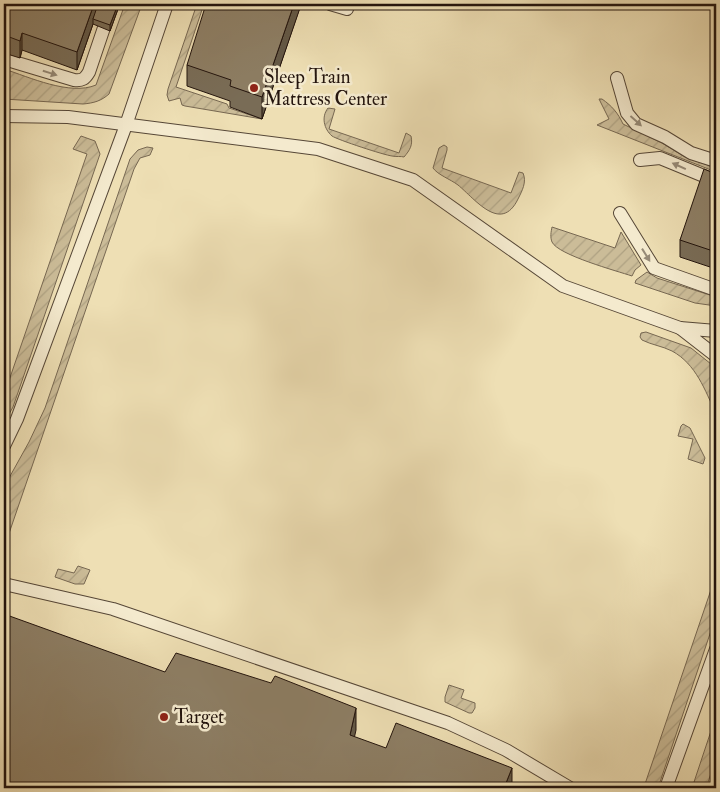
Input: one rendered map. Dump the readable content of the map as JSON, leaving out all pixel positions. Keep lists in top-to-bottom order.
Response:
{
  "places": ["Sleep Train Mattress Center", "Target"]
}
